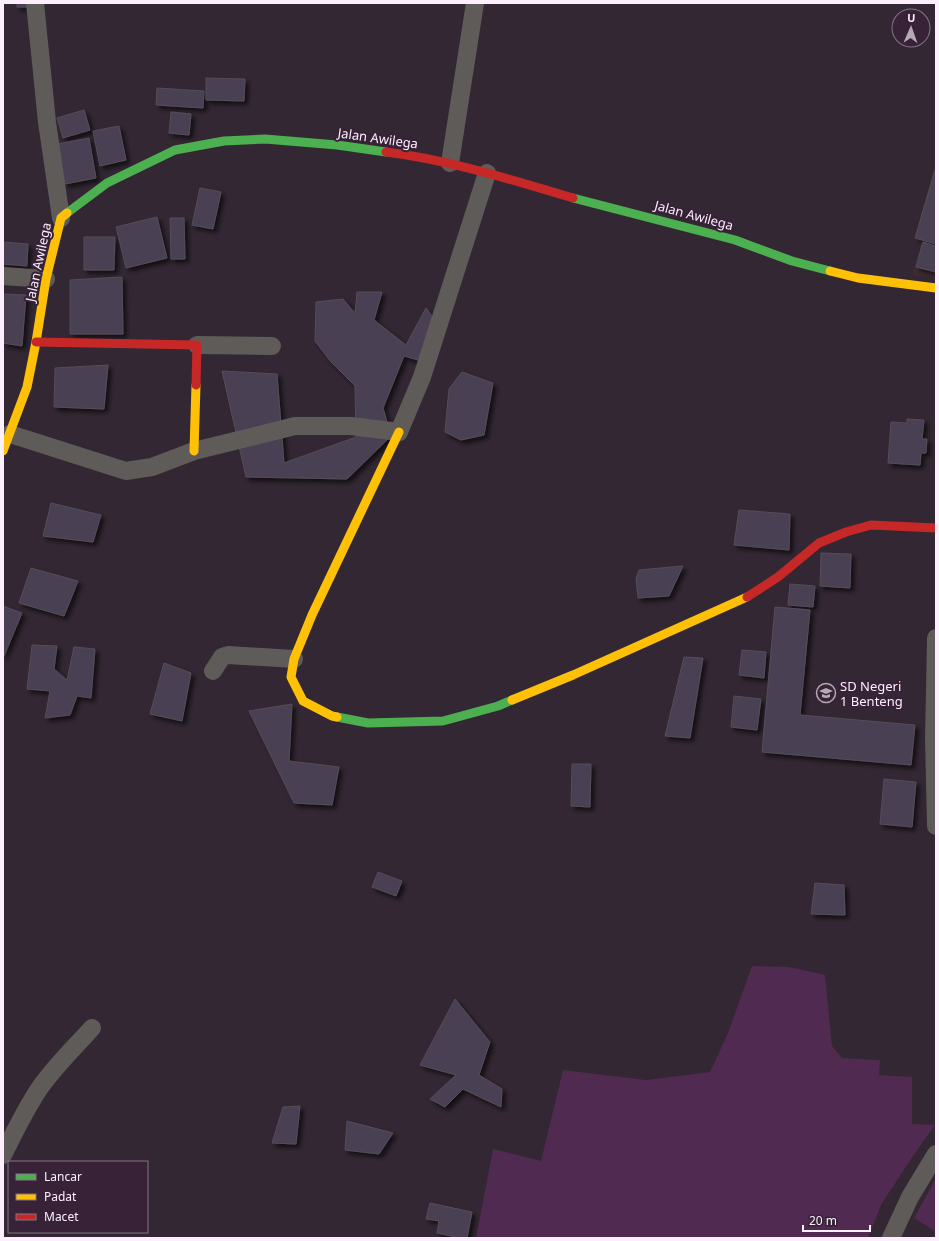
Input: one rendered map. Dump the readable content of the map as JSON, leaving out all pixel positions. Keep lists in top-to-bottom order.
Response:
{
  "streets": {
    "street": ["Jalan Awilega"]
  },
  "places": {
    "school or university": ["SD Negeri 1 Benteng"]
  },
  "legend": ["Lancar", "Padat", "Macet"],
  "scale_bar": "20 m",
  "north": "top"
}
